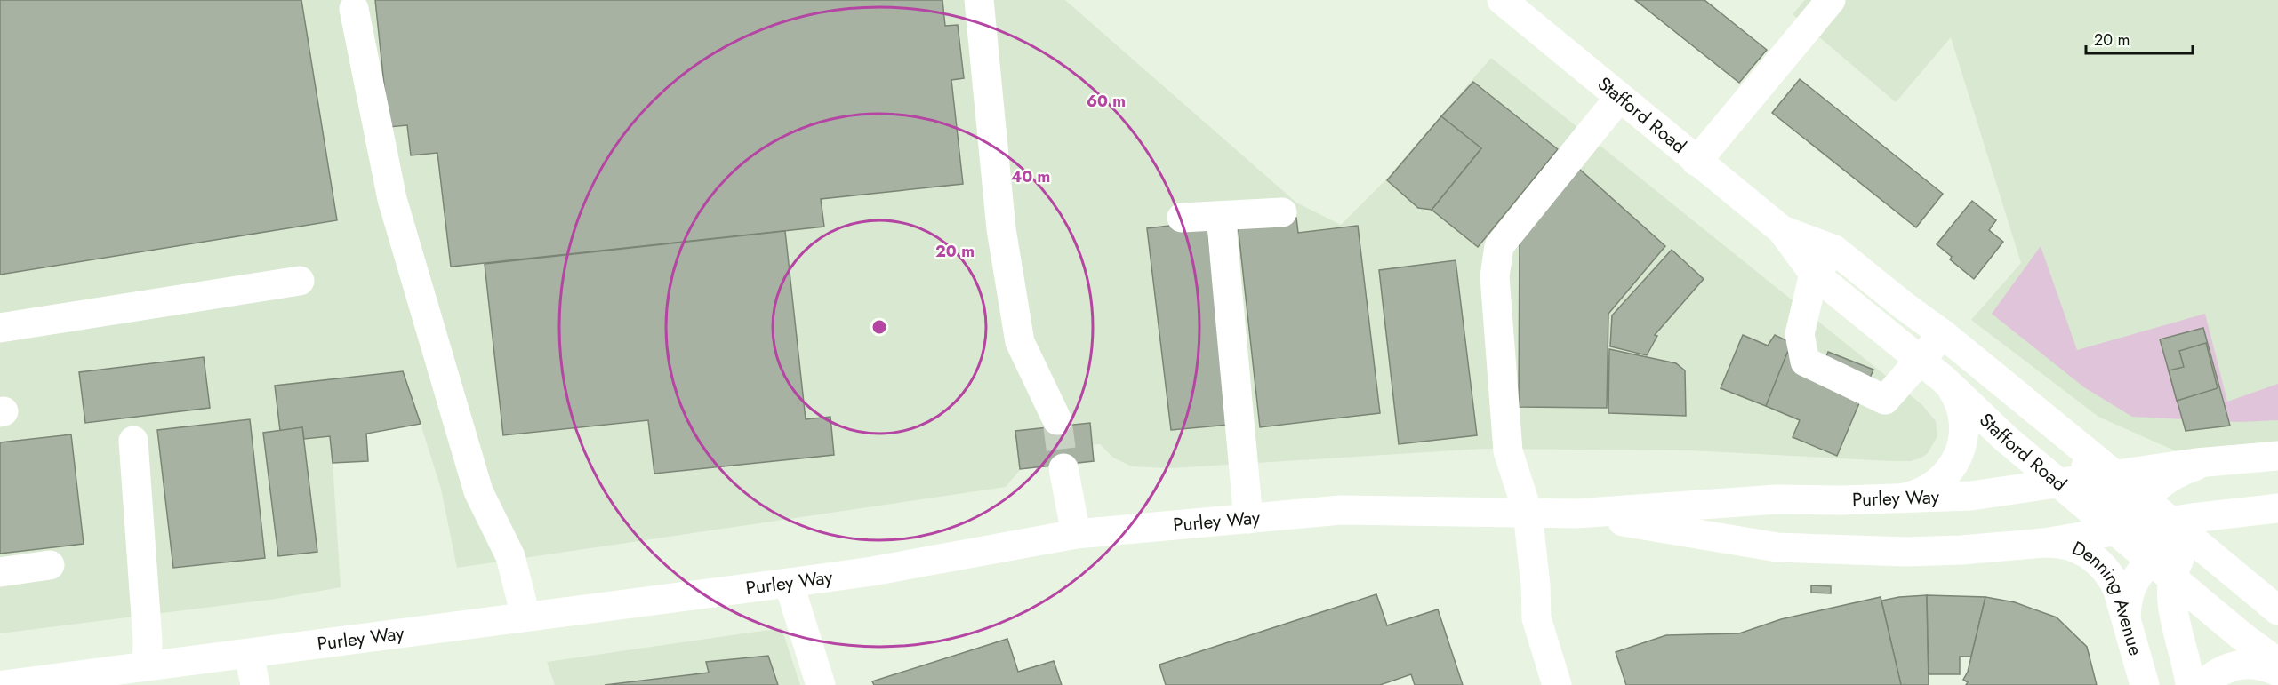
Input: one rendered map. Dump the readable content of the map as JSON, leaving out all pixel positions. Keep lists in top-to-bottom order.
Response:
{
  "streets": {
    "main road": ["Stafford Road", "Purley Way", "Denning Avenue"]
  },
  "crossings": [
    ["Stafford Road", "Purley Way"],
    ["Purley Way", "Denning Avenue"]
  ],
  "scale_bar": "20 m",
  "rings": ["60 m", "40 m", "20 m"]
}
